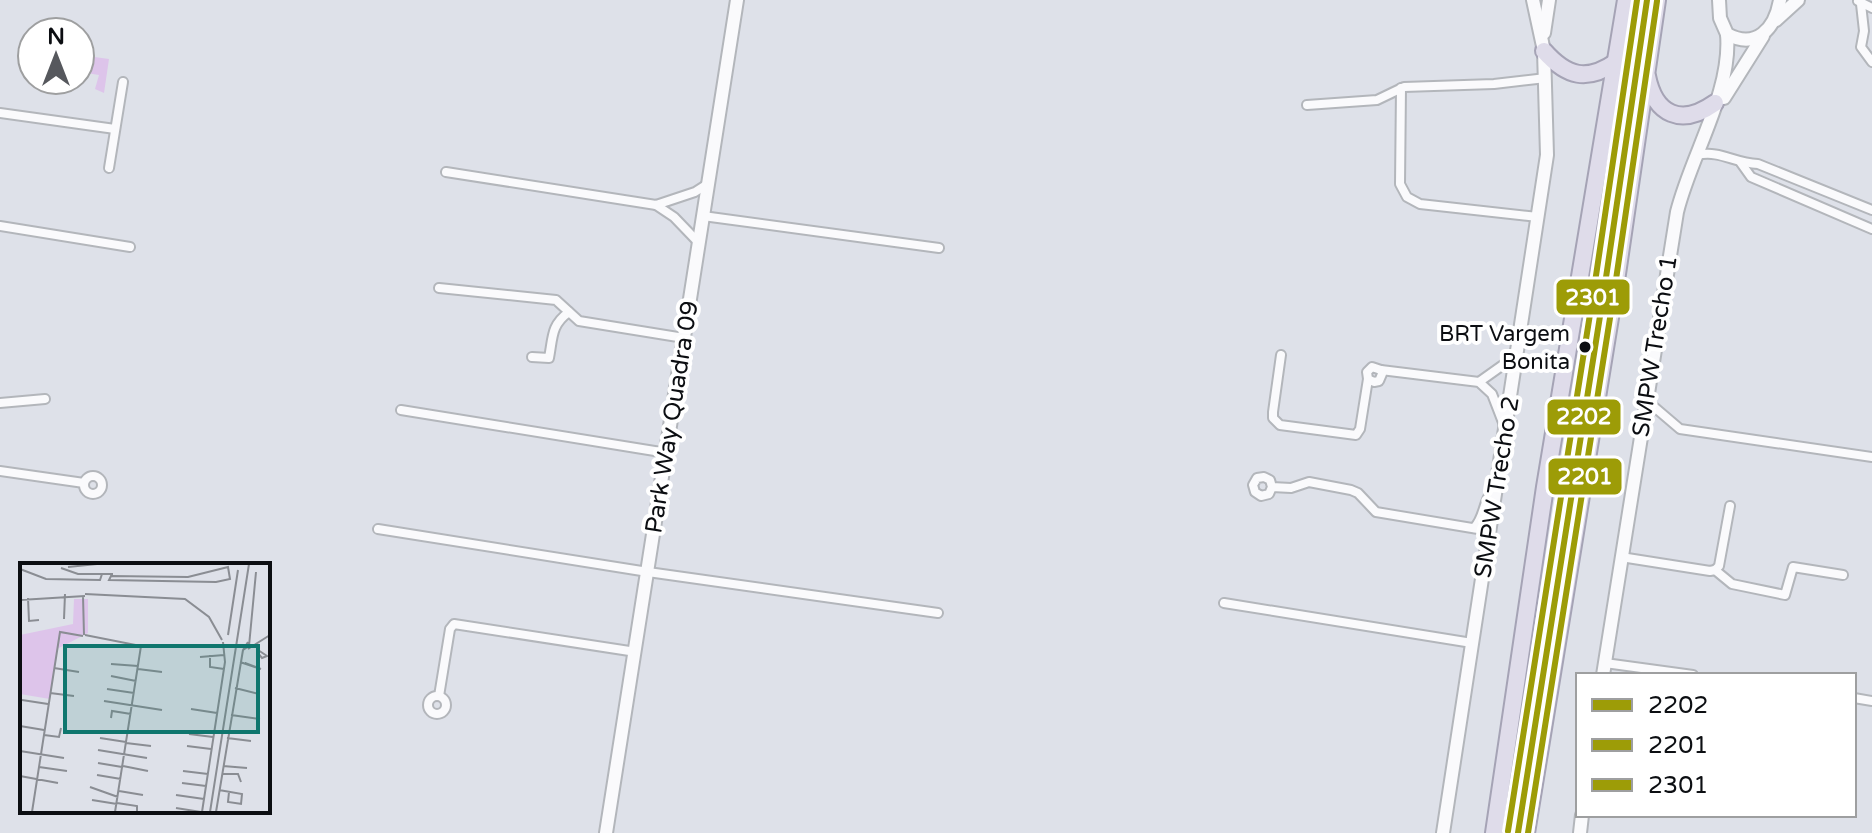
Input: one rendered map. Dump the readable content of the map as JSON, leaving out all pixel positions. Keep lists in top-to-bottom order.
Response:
{
  "streets": {
    "street": ["SMPW Trecho 1", "Park Way Quadra 09", "SMPW Trecho 2"]
  },
  "places": ["BRT Vargem Bonita"],
  "lines": ["transit line 2202", "transit line 2301", "transit line 2201"],
  "legend": ["2202", "2201", "2301"],
  "north": "top"
}
